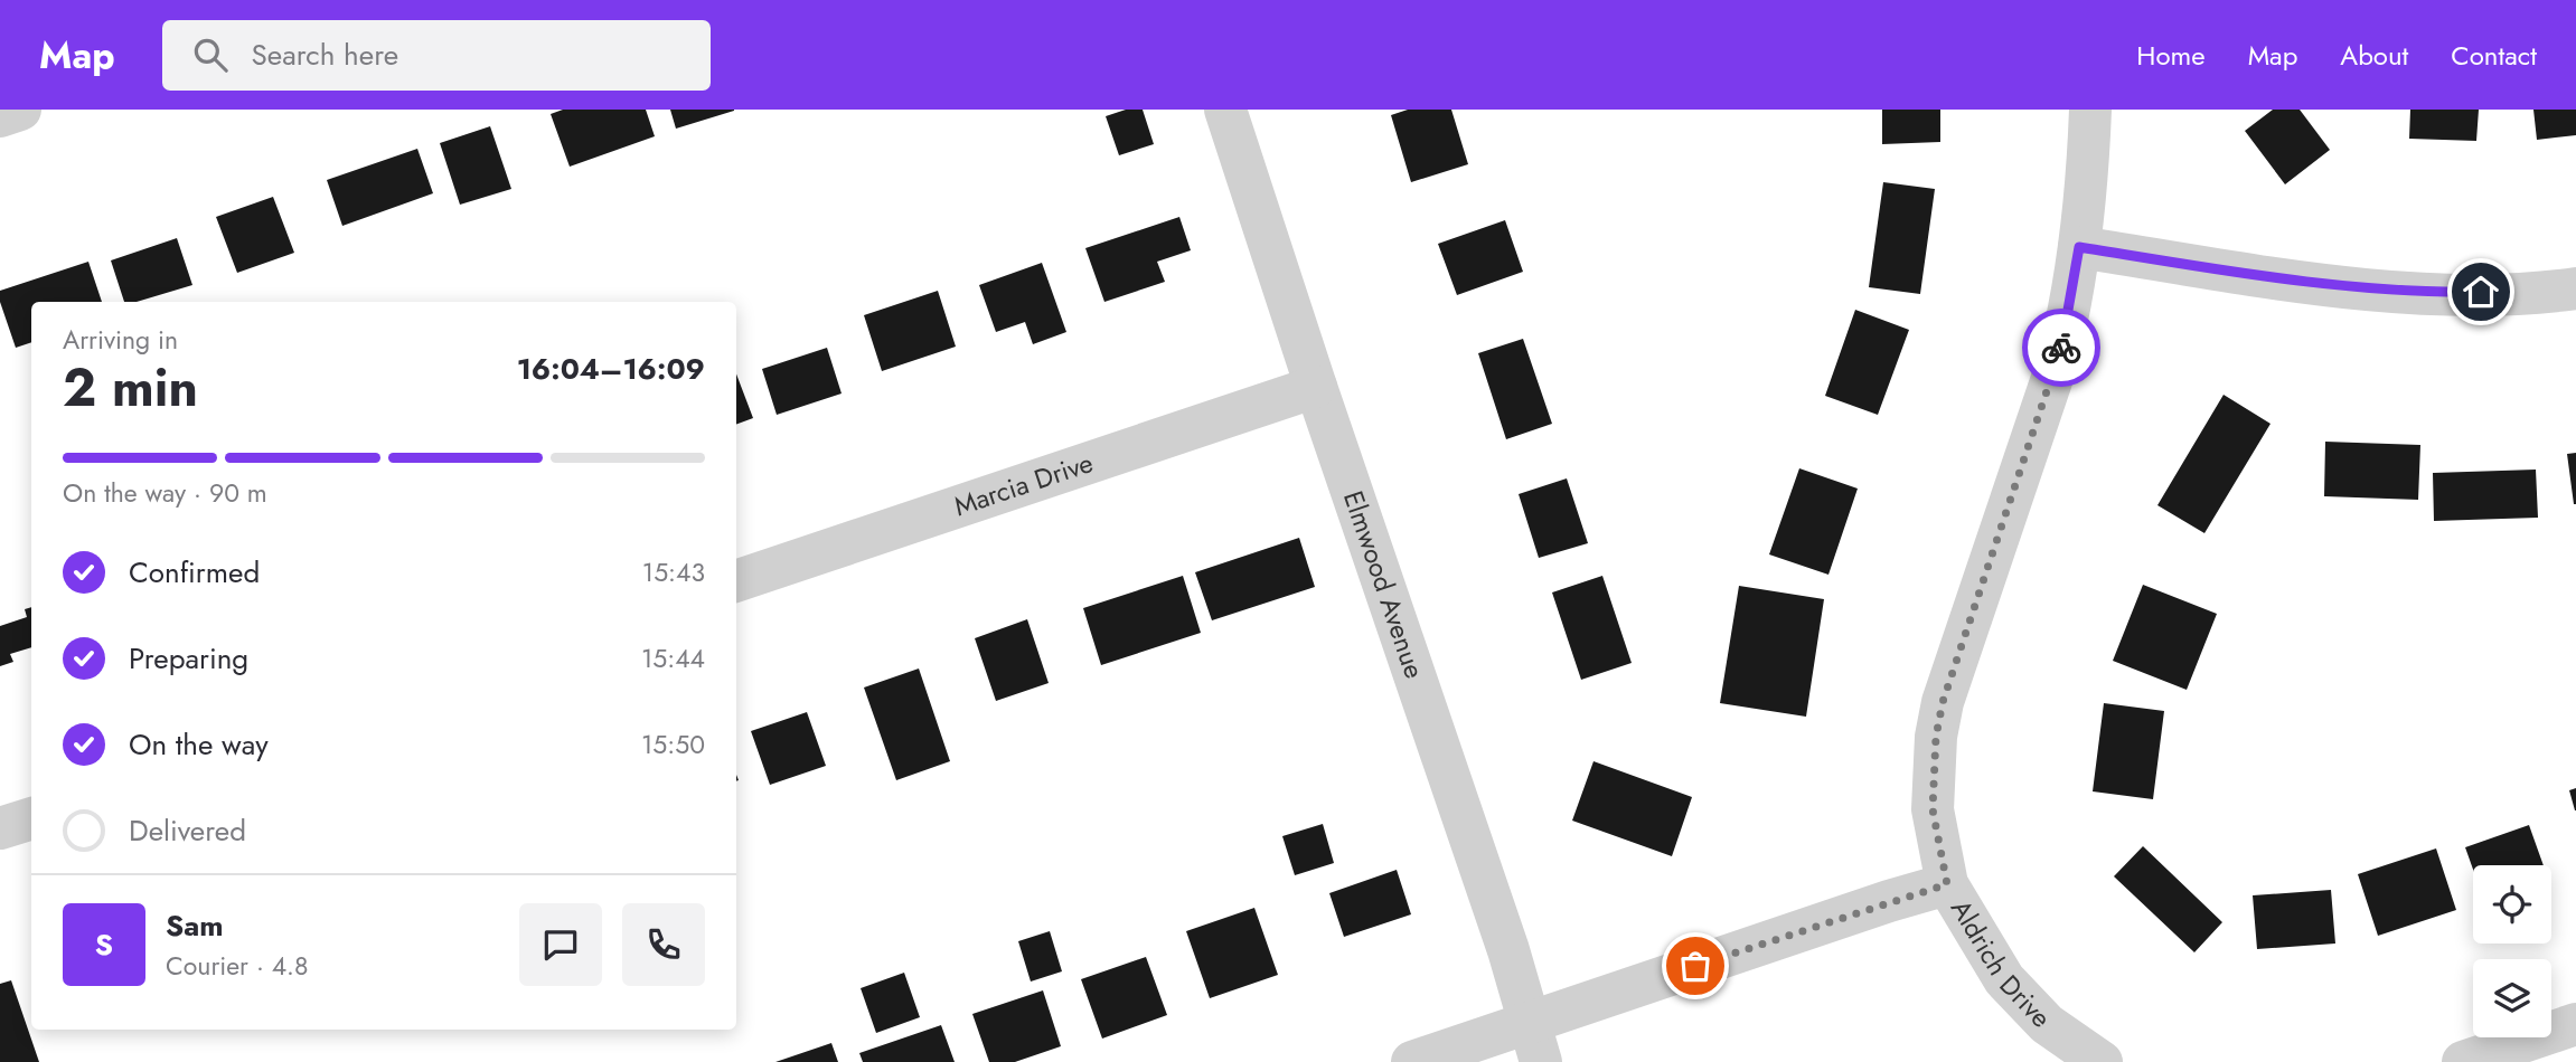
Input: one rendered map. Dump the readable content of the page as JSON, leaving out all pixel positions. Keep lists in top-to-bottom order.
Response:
{
  "streets": {
    "street": ["Marcia Drive", "Elmwood Avenue", "Aldrich Drive"]
  },
  "crossings": [
    ["Marcia Drive", "Elmwood Avenue"],
    ["Elmwood Avenue", "Aldrich Drive"]
  ],
  "page": {
    "header": "Map",
    "search": "Search here",
    "nav": [
      "Home",
      "Map",
      "About",
      "Contact"
    ],
    "heading": ["2 min", "Arriving in", "16:04–16:09"],
    "panel": ["Sam", "Courier · 4.8"],
    "bar": "On the way · 90 m",
    "list": [
      ["Confirmed", "15:43"],
      ["Preparing", "15:44"],
      ["On the way", "15:50"],
      "Delivered"
    ],
    "round": "S"
  }
}
